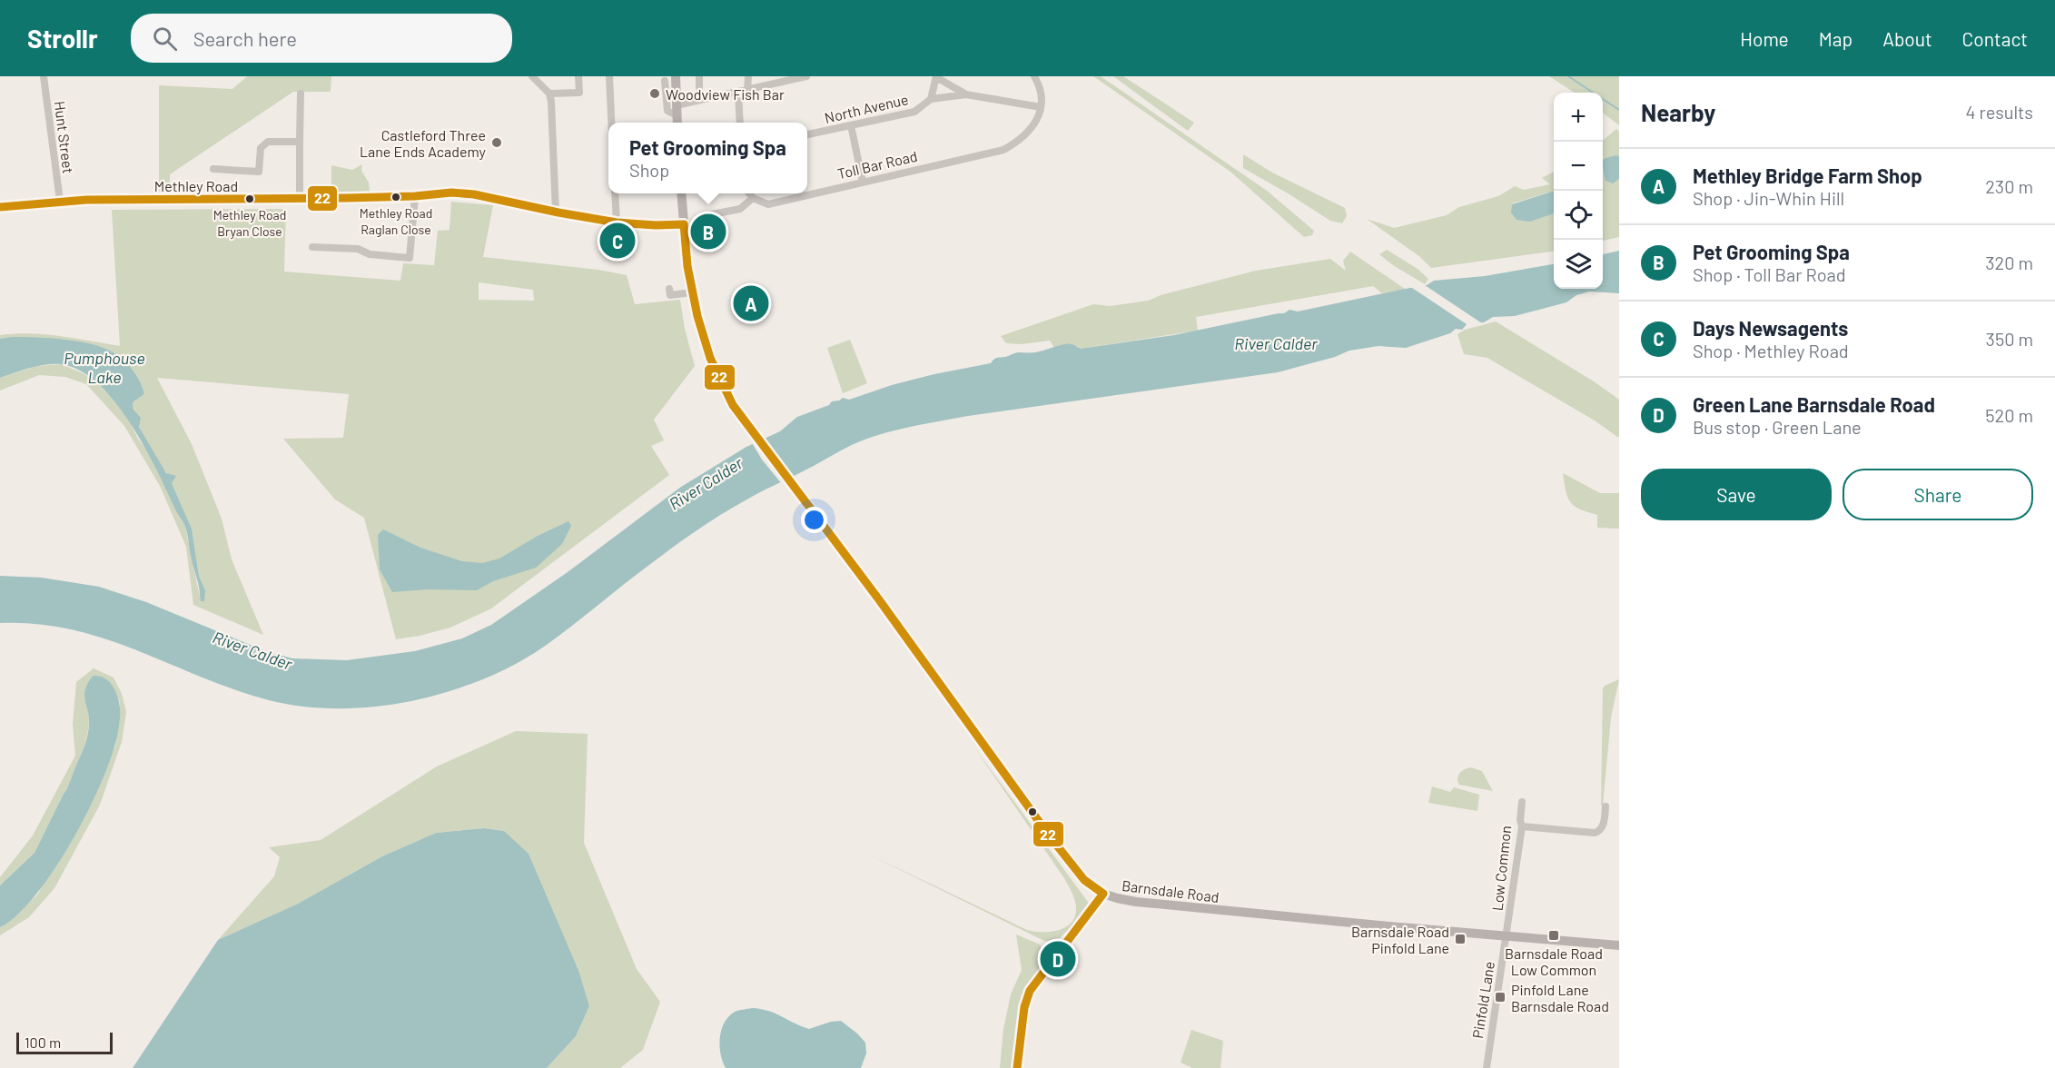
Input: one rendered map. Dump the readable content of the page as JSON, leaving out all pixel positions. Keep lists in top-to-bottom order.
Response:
{
  "streets": {
    "main road": ["Methley Road", "Barnsdale Road"],
    "street": [
      "North Avenue",
      "Hunt Street",
      "Toll Bar Road",
      "Low Common",
      "Pinfold Lane"
    ]
  },
  "crossings": [
    ["Hunt Street", "Methley Road"],
    ["Methley Road", "Barnsdale Road"],
    ["Low Common", "Barnsdale Road"],
    ["Low Common", "Pinfold Lane"],
    ["Barnsdale Road", "Pinfold Lane"]
  ],
  "water": ["River Calder", "Pumphouse Lake"],
  "places": {
    "other": [
      "Woodview Fish Bar",
      "Castleford Three Lane Ends Academy",
      "Methley Road Raglan Close",
      "Methley Road Bryan Close"
    ],
    "transit": ["Barnsdale Road Low Common", "Barnsdale Road Pinfold Lane", "Pinfold Lane Barnsdale Road"]
  },
  "lines": ["transit line 22"],
  "scale_bar": "100 m",
  "page": {
    "header": "Strollr",
    "search": "Search here",
    "nav": [
      "Home",
      "Map",
      "About",
      "Contact"
    ],
    "heading": ["Nearby", "4 results"],
    "map_buttons": ["+", "−"],
    "popup": ["Pet Grooming Spa", "Shop"],
    "list": [
      {
        "mark": "A",
        "name": "Methley Bridge Farm Shop",
        "note": "Shop · Jin-Whin Hill",
        "value": "230 m"
      },
      {
        "mark": "B",
        "name": "Pet Grooming Spa",
        "note": "Shop · Toll Bar Road",
        "value": "320 m"
      },
      {
        "mark": "C",
        "name": "Days Newsagents",
        "note": "Shop · Methley Road",
        "value": "350 m"
      },
      {
        "mark": "D",
        "name": "Green Lane Barnsdale Road",
        "note": "Bus stop · Green Lane",
        "value": "520 m"
      }
    ],
    "pins": [
      "B",
      "C",
      "A",
      "D"
    ],
    "buttons": ["Save", "Share"],
    "scale": "100 m"
  }
}
